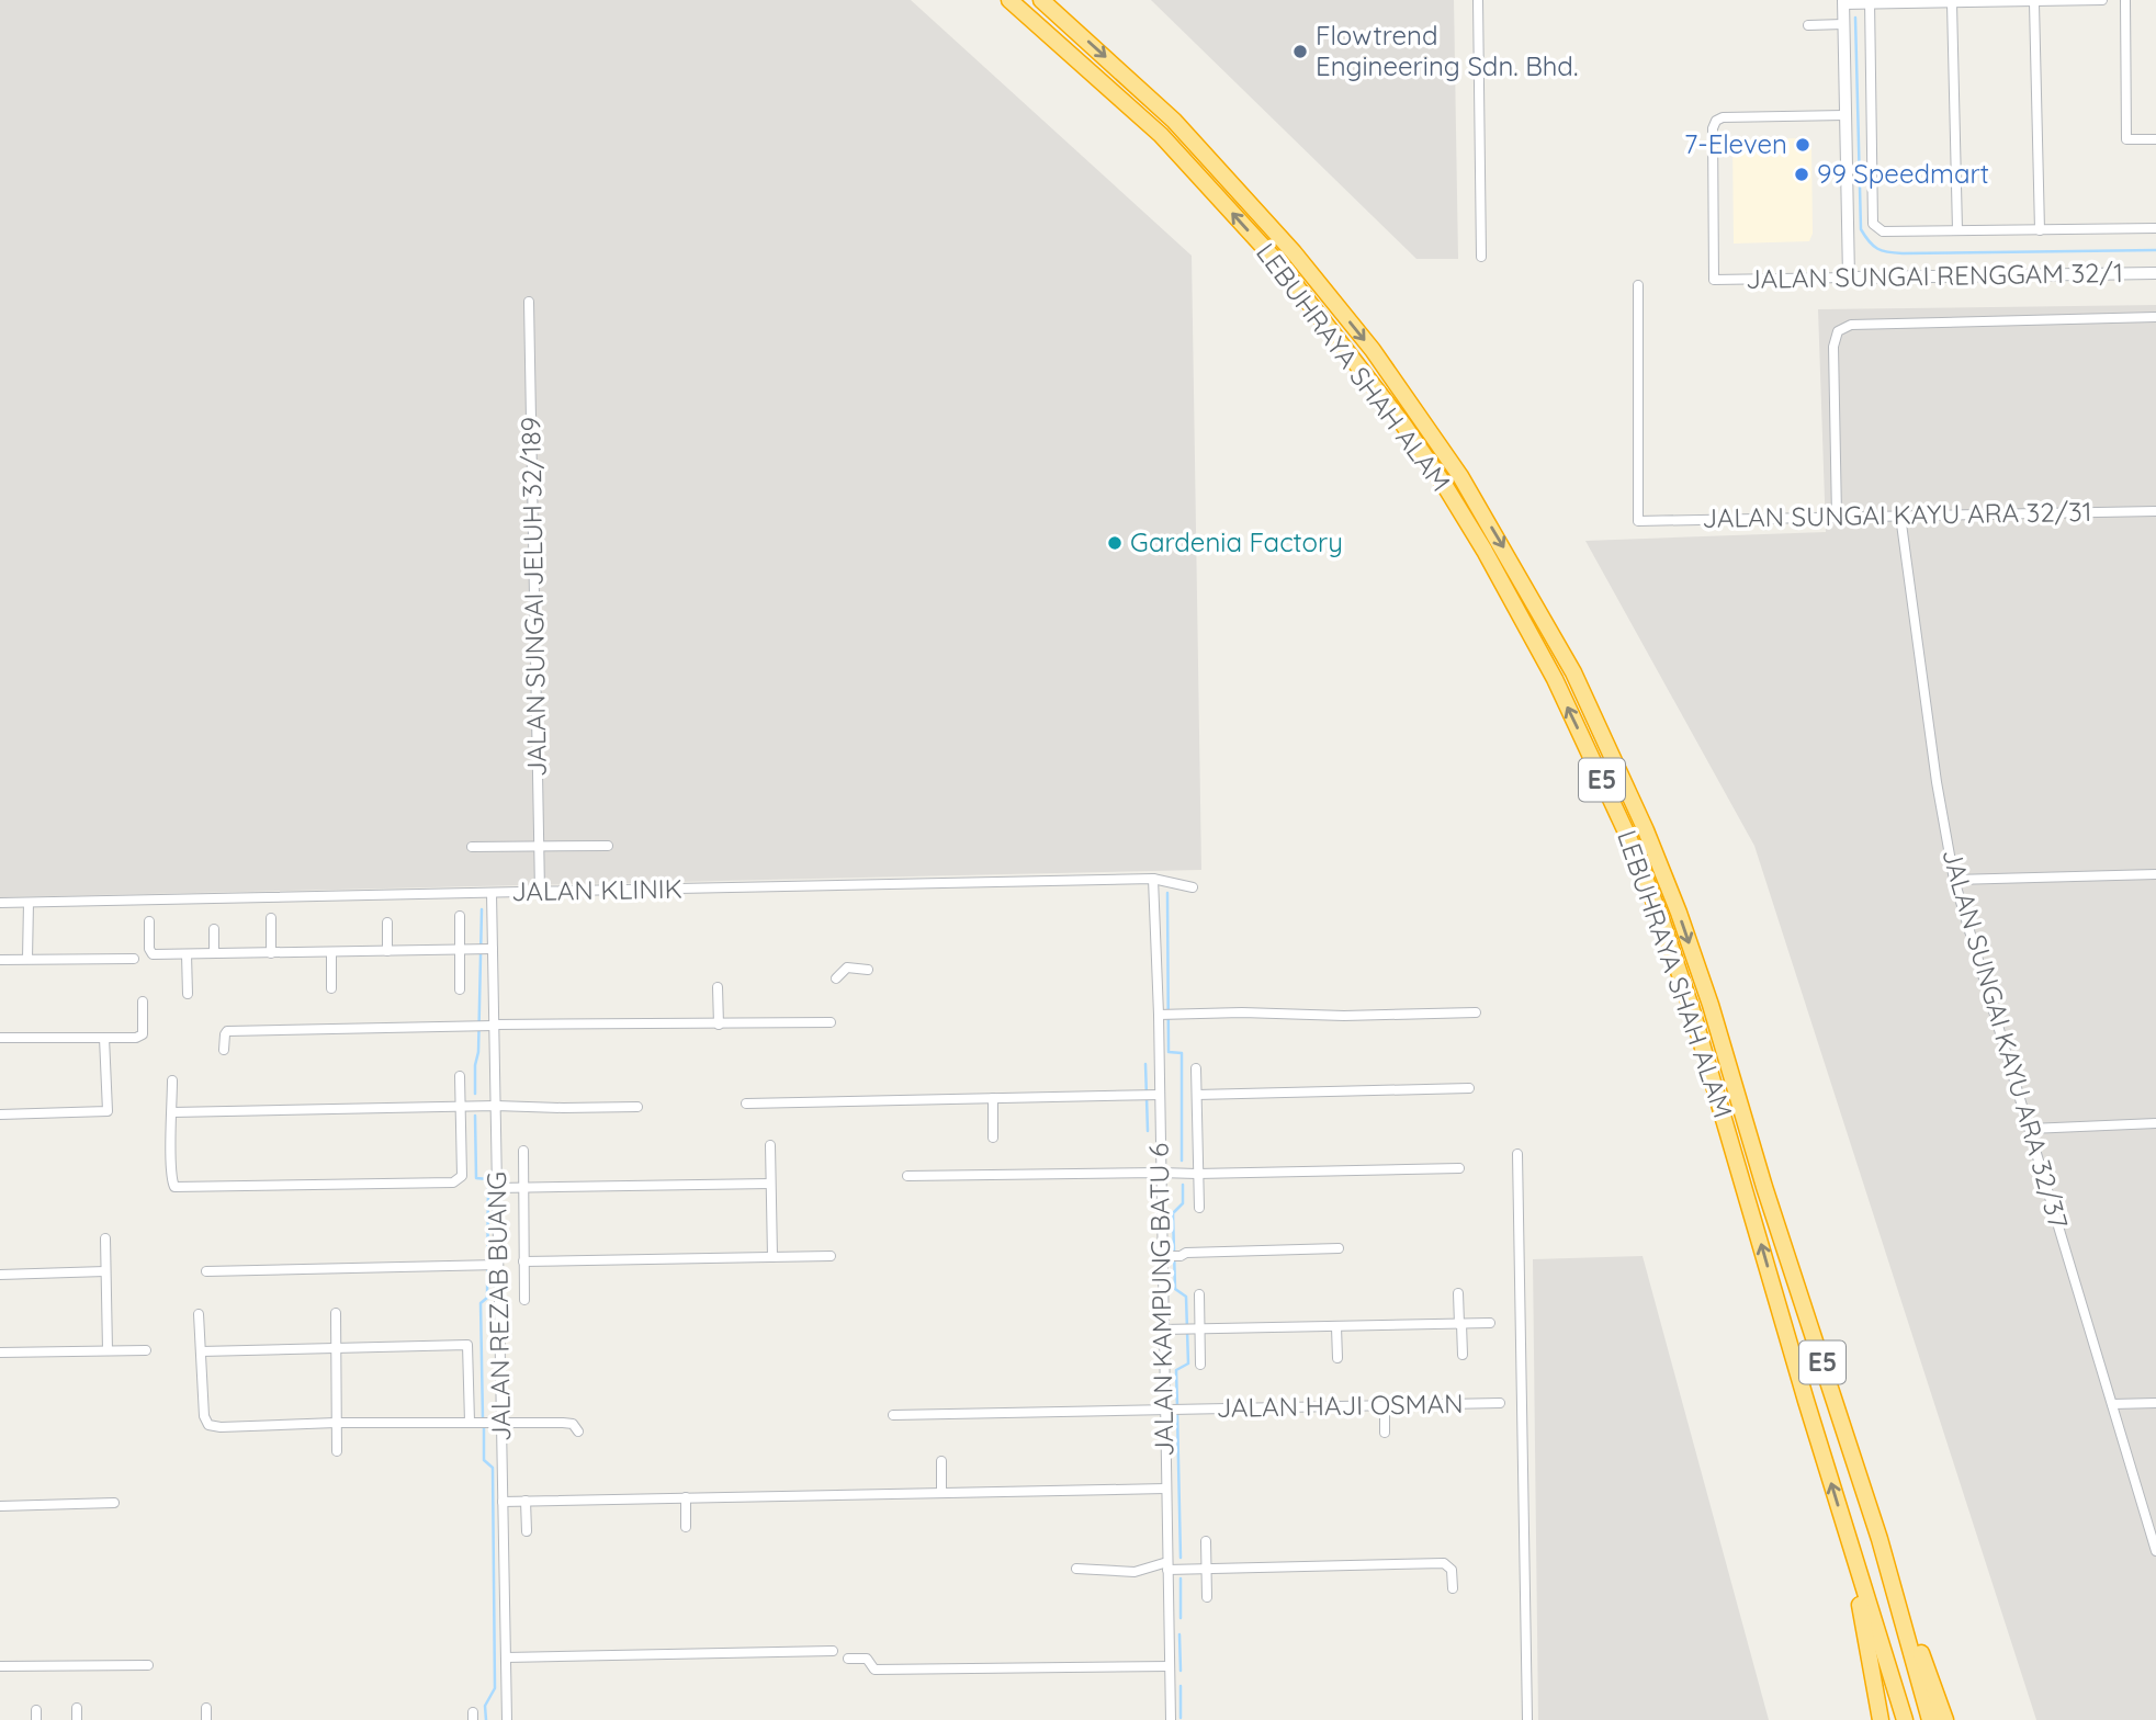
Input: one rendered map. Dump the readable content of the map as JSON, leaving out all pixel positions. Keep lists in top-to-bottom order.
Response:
{
  "streets": {
    "highway": ["LEBUHRAYA SHAH ALAM", "E5"],
    "street": [
      "JALAN SUNGAI RENGGAM 32/1",
      "JALAN SUNGAI KAYU ARA 32/31",
      "JALAN SUNGAI JELUH 32/189",
      "JALAN KLINIK",
      "JALAN SUNGAI KAYU ARA 32/37",
      "JALAN KAMPUNG BATU 6",
      "JALAN REZAB BUANG",
      "JALAN HAJI OSMAN"
    ]
  },
  "crossings": [
    ["JALAN SUNGAI KAYU ARA 32/31", "JALAN SUNGAI KAYU ARA 32/37"],
    ["JALAN SUNGAI JELUH 32/189", "JALAN KLINIK"],
    ["JALAN KLINIK", "JALAN KAMPUNG BATU 6"],
    ["JALAN KLINIK", "JALAN REZAB BUANG"],
    ["JALAN KAMPUNG BATU 6", "JALAN HAJI OSMAN"]
  ],
  "places": [
    "Flowtrend Engineering Sdn. Bhd.",
    "7-Eleven",
    "99 Speedmart",
    "Gardenia Factory"
  ]
}
